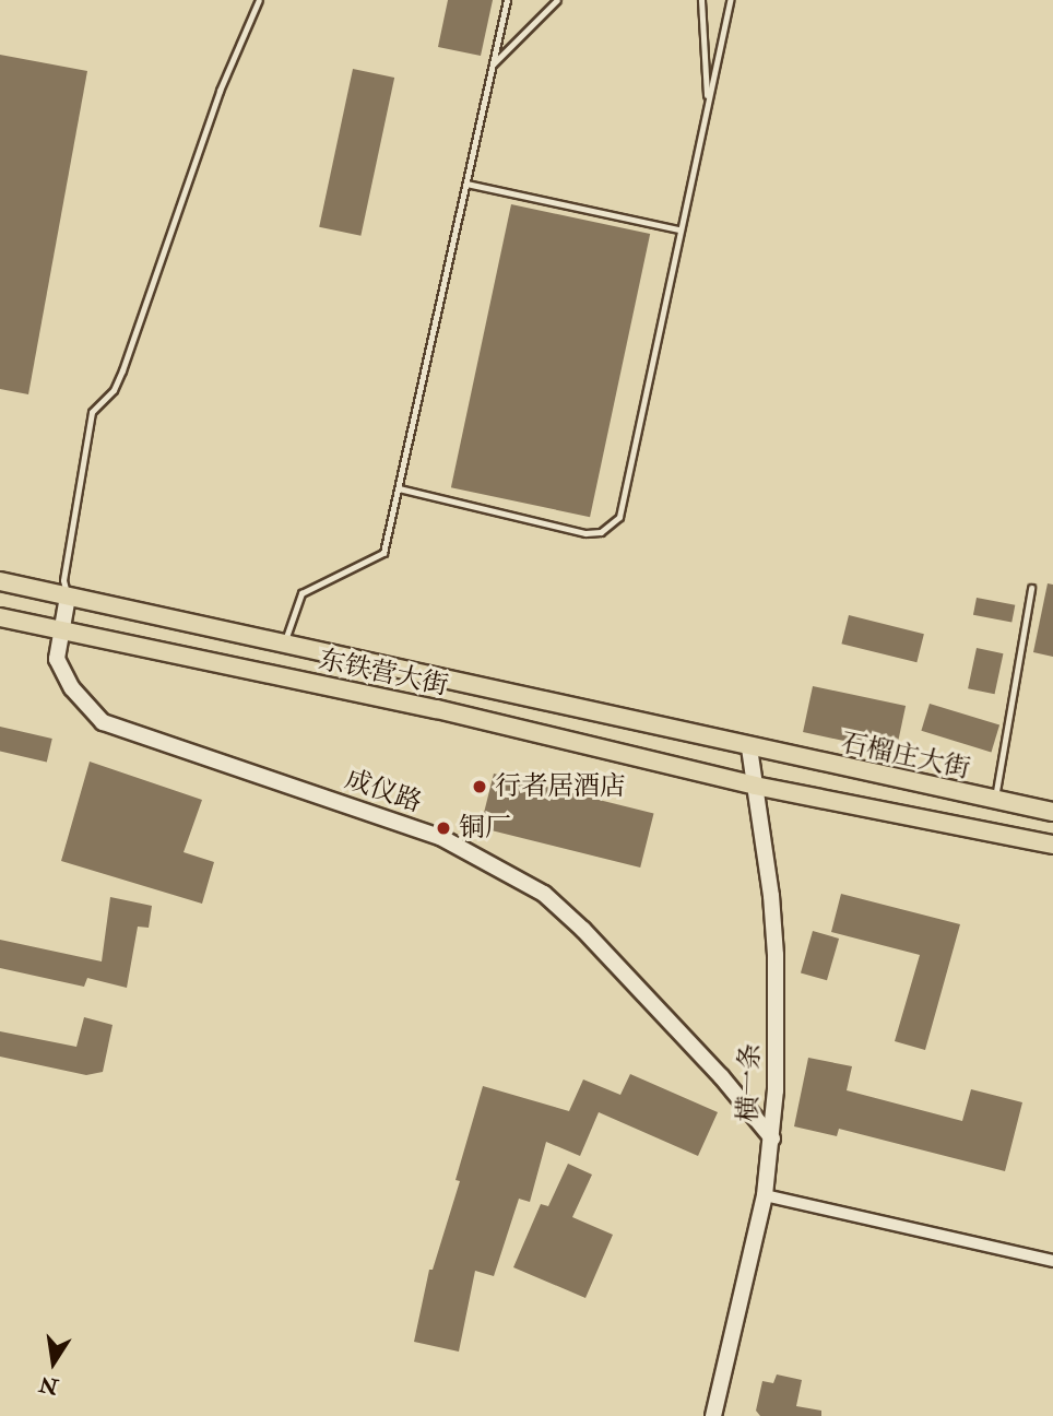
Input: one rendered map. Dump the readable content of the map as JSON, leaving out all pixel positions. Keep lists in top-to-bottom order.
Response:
{
  "streets": {
    "main road": ["东铁营大街", "石榴庄大街"],
    "street": ["成仪路", "横一条"]
  },
  "crossings": [
    ["东铁营大街", "石榴庄大街"],
    ["东铁营大街", "成仪路"],
    ["东铁营大街", "横一条"],
    ["石榴庄大街", "横一条"],
    ["成仪路", "横一条"]
  ],
  "places": ["行者居酒店", "铜厂"],
  "north": "bottom"
}
